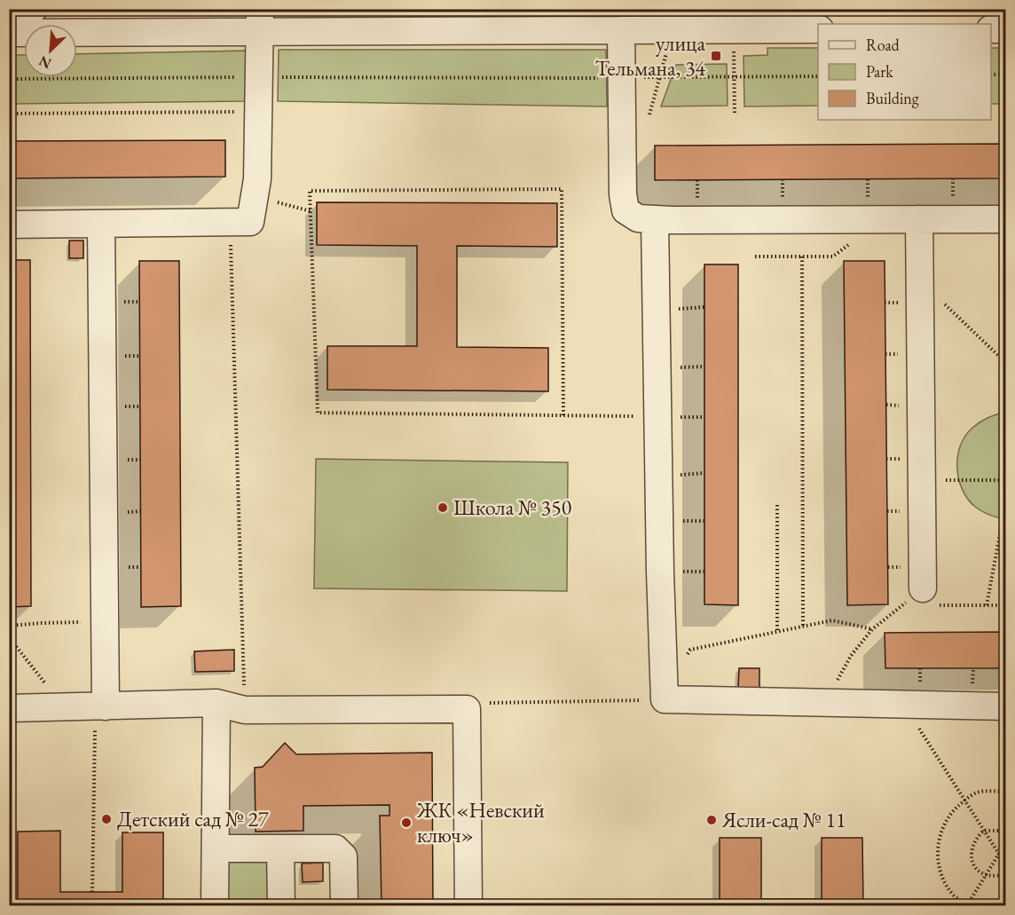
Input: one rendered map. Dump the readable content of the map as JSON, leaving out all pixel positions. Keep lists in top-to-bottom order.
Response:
{
  "places": {
    "transit": ["улица Тельмана, 34"],
    "other": [
      "Школа № 350",
      "Детский сад № 27",
      "Ясли-сад № 11",
      "ЖК «Невский ключ»"
    ]
  },
  "legend": ["Road", "Park", "Building"],
  "north": "bottom left"
}
